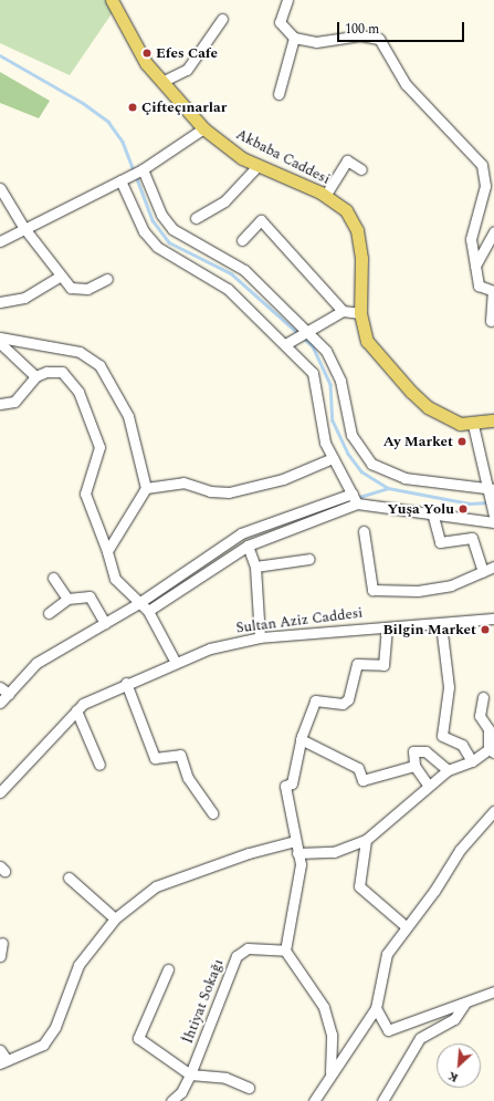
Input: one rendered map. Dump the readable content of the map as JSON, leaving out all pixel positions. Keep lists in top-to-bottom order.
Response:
{
  "streets": {
    "main road": ["Akbaba Caddesi"],
    "street": ["Sultan Aziz Caddesi", "İhtiyat Sokağı"]
  },
  "places": [
    "Efes Cafe",
    "Çifteçınarlar",
    "Ay Market",
    "Yuşa Yolu",
    "Bilgin Market"
  ],
  "scale_bar": "100 m",
  "north": "bottom left"
}
